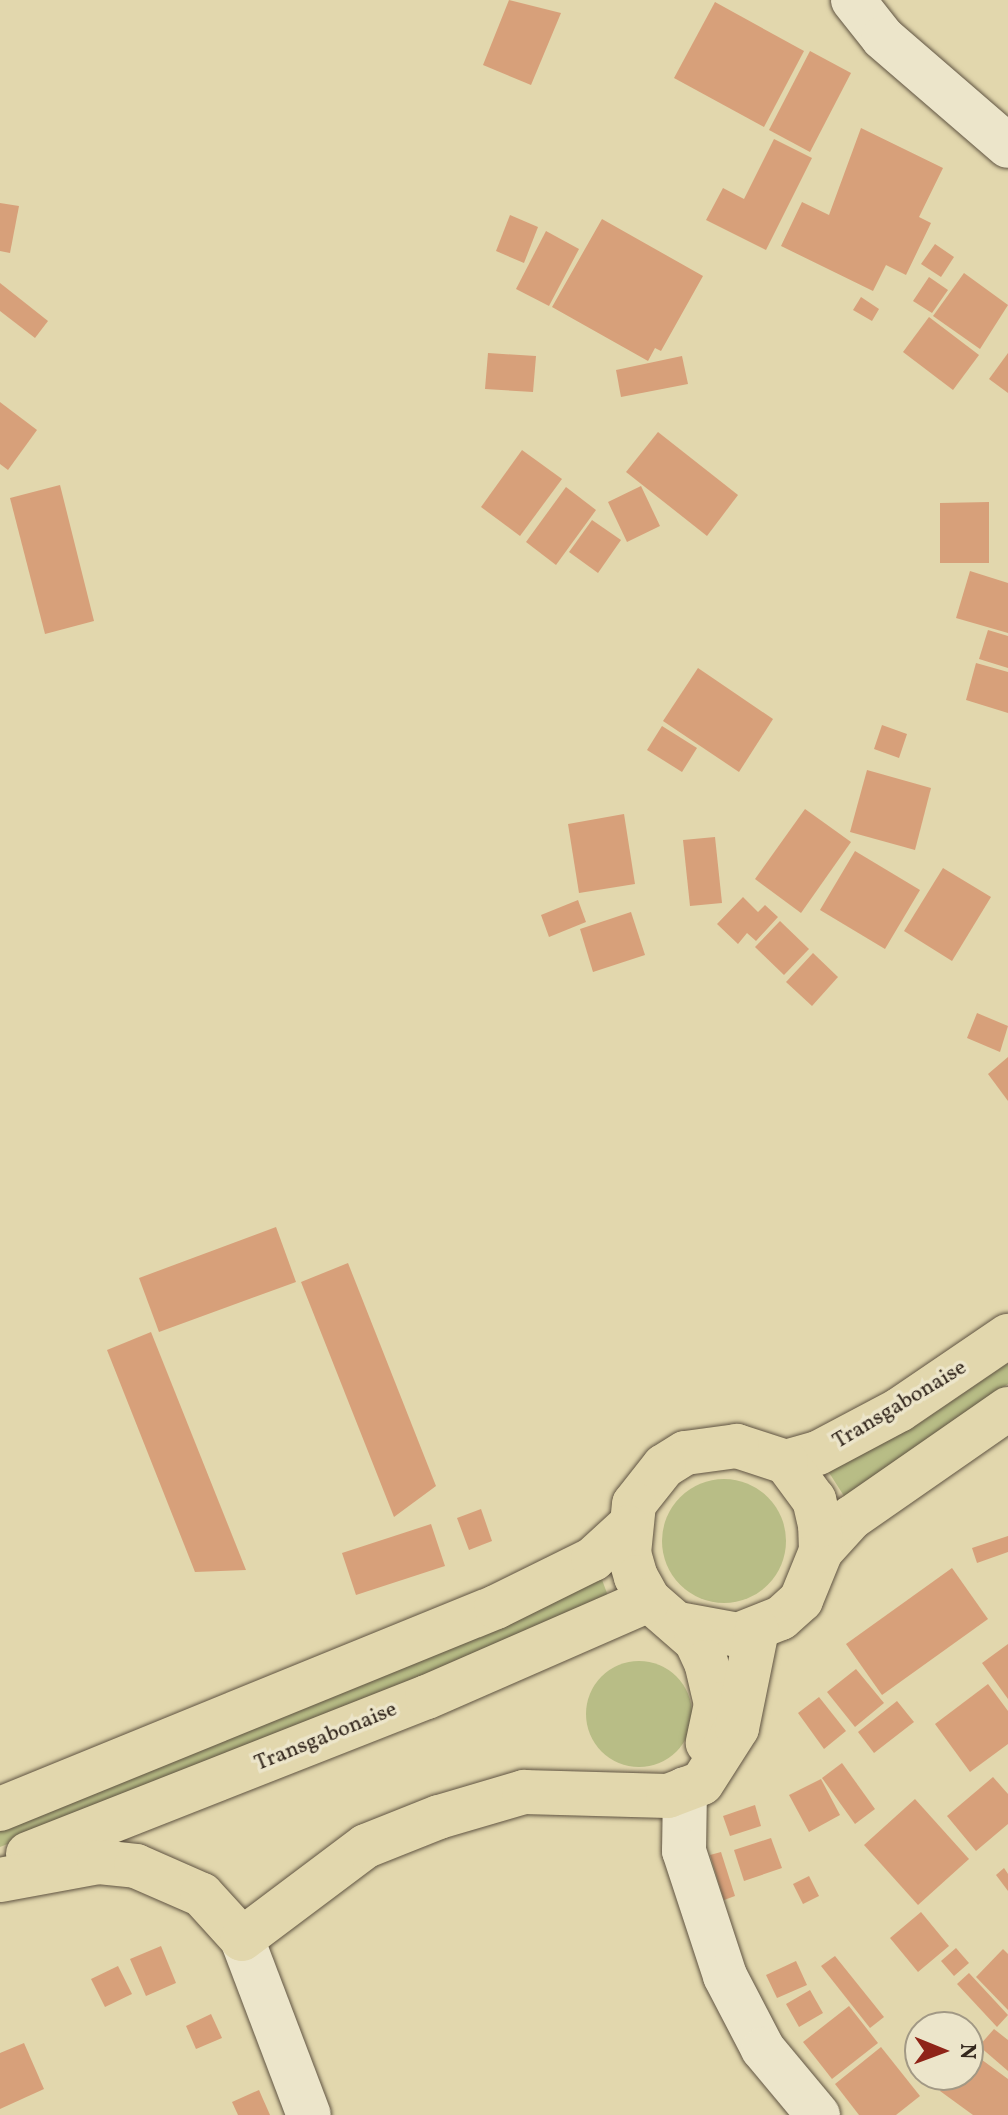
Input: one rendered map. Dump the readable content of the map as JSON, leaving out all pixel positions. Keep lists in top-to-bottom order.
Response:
{
  "streets": {
    "highway": ["Transgabonaise"]
  },
  "north": "right"
}
